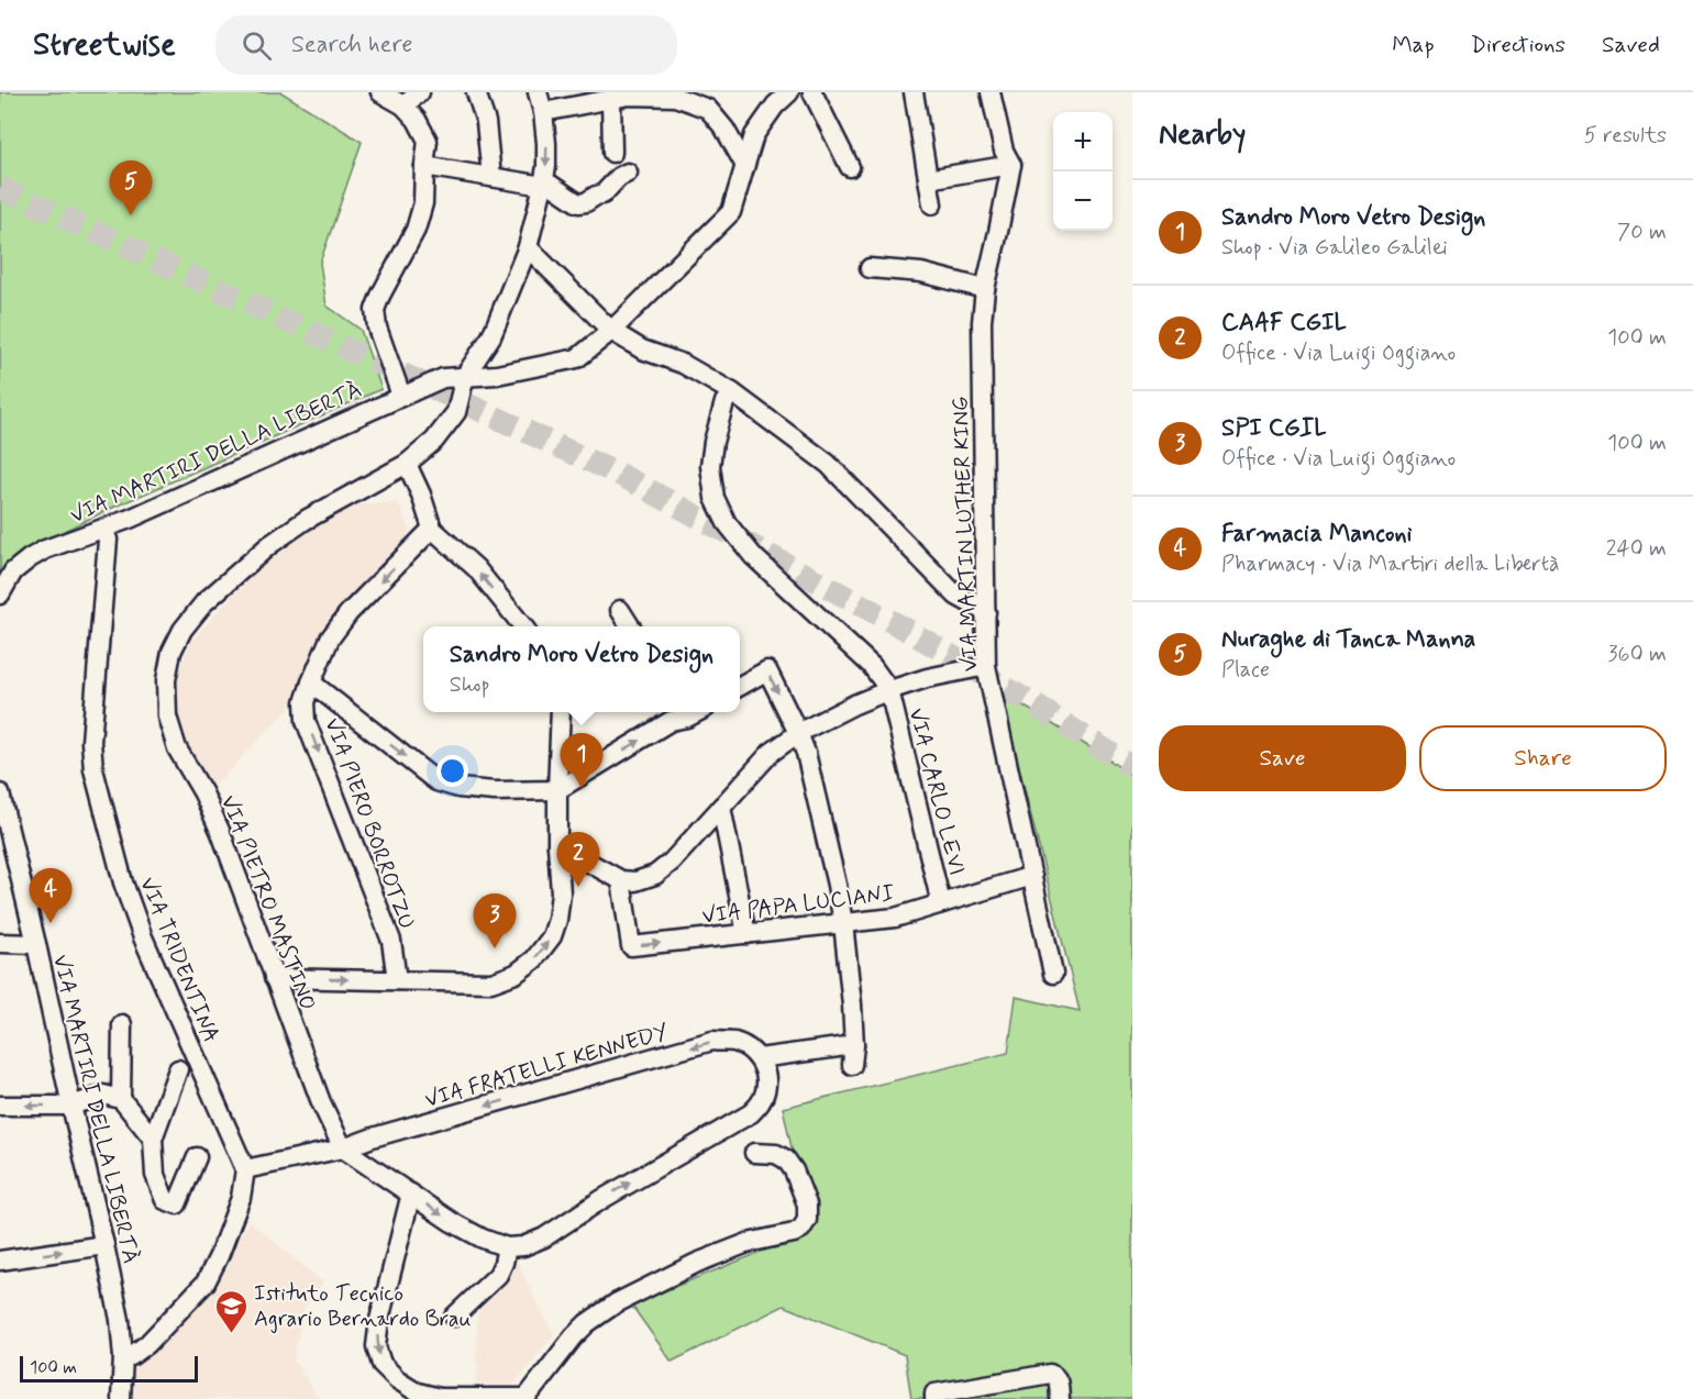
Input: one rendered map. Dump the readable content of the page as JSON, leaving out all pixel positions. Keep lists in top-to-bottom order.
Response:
{
  "streets": {
    "street": [
      "VIA MARTIRI DELLA LIBERTÀ",
      "VIA MARTIN LUTHER KING",
      "VIA CARLO LEVI",
      "VIA PIERO BORROTZU",
      "VIA PIETRO MASTINO",
      "VIA PAPA LUCIANI",
      "VIA TRIDENTINA",
      "VIA FRATELLI KENNEDY"
    ]
  },
  "crossings": [
    ["VIA MARTIRI DELLA LIBERTÀ", "VIA PIETRO MASTINO"],
    ["VIA MARTIRI DELLA LIBERTÀ", "VIA TRIDENTINA"],
    ["VIA MARTIN LUTHER KING", "VIA PAPA LUCIANI"],
    ["VIA CARLO LEVI", "VIA PAPA LUCIANI"],
    ["VIA PIETRO MASTINO", "VIA FRATELLI KENNEDY"],
    ["VIA TRIDENTINA", "VIA FRATELLI KENNEDY"]
  ],
  "one_way": ["VIA PIERO BORROTZU", "VIA FRATELLI KENNEDY"],
  "places": {
    "school or university": ["Istituto Tecnico Agrario Bernardo Brau"]
  },
  "scale_bar": "100 m",
  "page": {
    "header": "Streetwise",
    "search": "Search here",
    "nav": ["Map", "Directions", "Saved"],
    "heading": ["Nearby", "5 results"],
    "map_buttons": ["+", "−"],
    "pins": [
      "5",
      "1",
      "2",
      "4",
      "3"
    ],
    "list": [
      {
        "mark": "1",
        "name": "Sandro Moro Vetro Design",
        "note": "Shop · Via Galileo Galilei",
        "value": "70 m"
      },
      {
        "mark": "2",
        "name": "CAAF CGIL",
        "note": "Office · Via Luigi Oggiano",
        "value": "100 m"
      },
      {
        "mark": "3",
        "name": "SPI CGIL",
        "note": "Office · Via Luigi Oggiano",
        "value": "100 m"
      },
      {
        "mark": "4",
        "name": "Farmacia Manconi",
        "note": "Pharmacy · Via Martiri della Libertà",
        "value": "240 m"
      },
      {
        "mark": "5",
        "name": "Nuraghe di Tanca Manna",
        "note": "Place",
        "value": "360 m"
      }
    ],
    "popup": ["Sandro Moro Vetro Design", "Shop"],
    "buttons": ["Save", "Share"],
    "scale": "100 m"
  }
}
